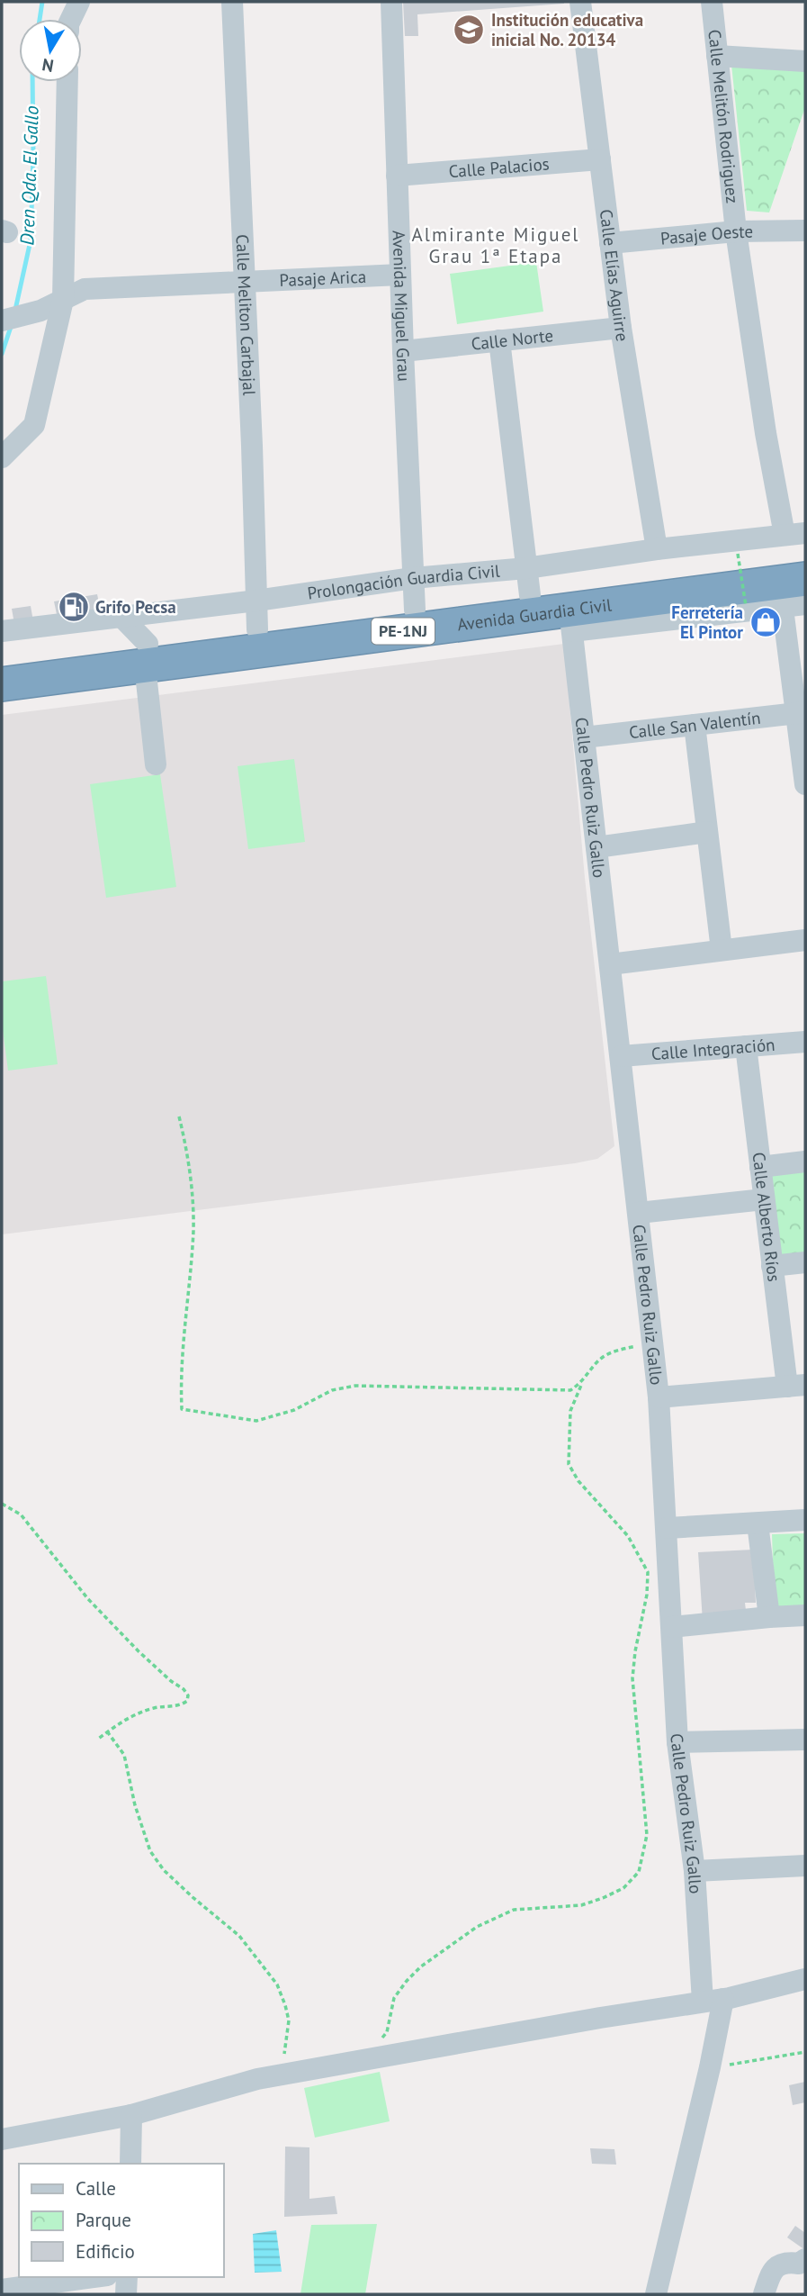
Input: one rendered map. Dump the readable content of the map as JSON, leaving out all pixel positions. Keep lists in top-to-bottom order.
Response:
{
  "streets": {
    "highway": ["Avenida Guardia Civil", "PE-1NJ"],
    "street": [
      "Calle Melitón Rodriguez",
      "Calle Palacios",
      "Pasaje Oeste",
      "Calle Elías Aguirre",
      "Pasaje Arica",
      "Avenida Miguel Grau",
      "Calle Meliton Carbajal",
      "Calle Norte",
      "Calle San Valentín",
      "Calle Pedro Ruiz Gallo",
      "Calle Integración",
      "Calle Alberto Ríos"
    ]
  },
  "crossings": [
    ["Calle Melitón Rodriguez", "Pasaje Oeste"],
    ["Calle Palacios", "Calle Elías Aguirre"],
    ["Calle Palacios", "Avenida Miguel Grau"],
    ["Pasaje Oeste", "Calle Elías Aguirre"],
    ["Calle Elías Aguirre", "Calle Norte"],
    ["Pasaje Arica", "Avenida Miguel Grau"],
    ["Pasaje Arica", "Calle Meliton Carbajal"],
    ["Avenida Miguel Grau", "Calle Norte"],
    ["Avenida Miguel Grau", "Avenida Guardia Civil"],
    ["Calle Meliton Carbajal", "Avenida Guardia Civil"],
    ["Avenida Guardia Civil", "Calle Pedro Ruiz Gallo"],
    ["Calle San Valentín", "Calle Pedro Ruiz Gallo"],
    ["Calle Pedro Ruiz Gallo", "Calle Integración"],
    ["Calle Integración", "Calle Alberto Ríos"]
  ],
  "districts": ["Almirante Miguel Grau 1ª Etapa"],
  "water": ["Dren Qda. El Gallo"],
  "places": {
    "school or university": ["Institución educativa inicial No. 20134"],
    "fuel station": ["Grifo Pecsa"],
    "shop": ["Ferretería El Pintor"]
  },
  "legend": ["Calle", "Parque", "Edificio"],
  "north": "bottom"
}
